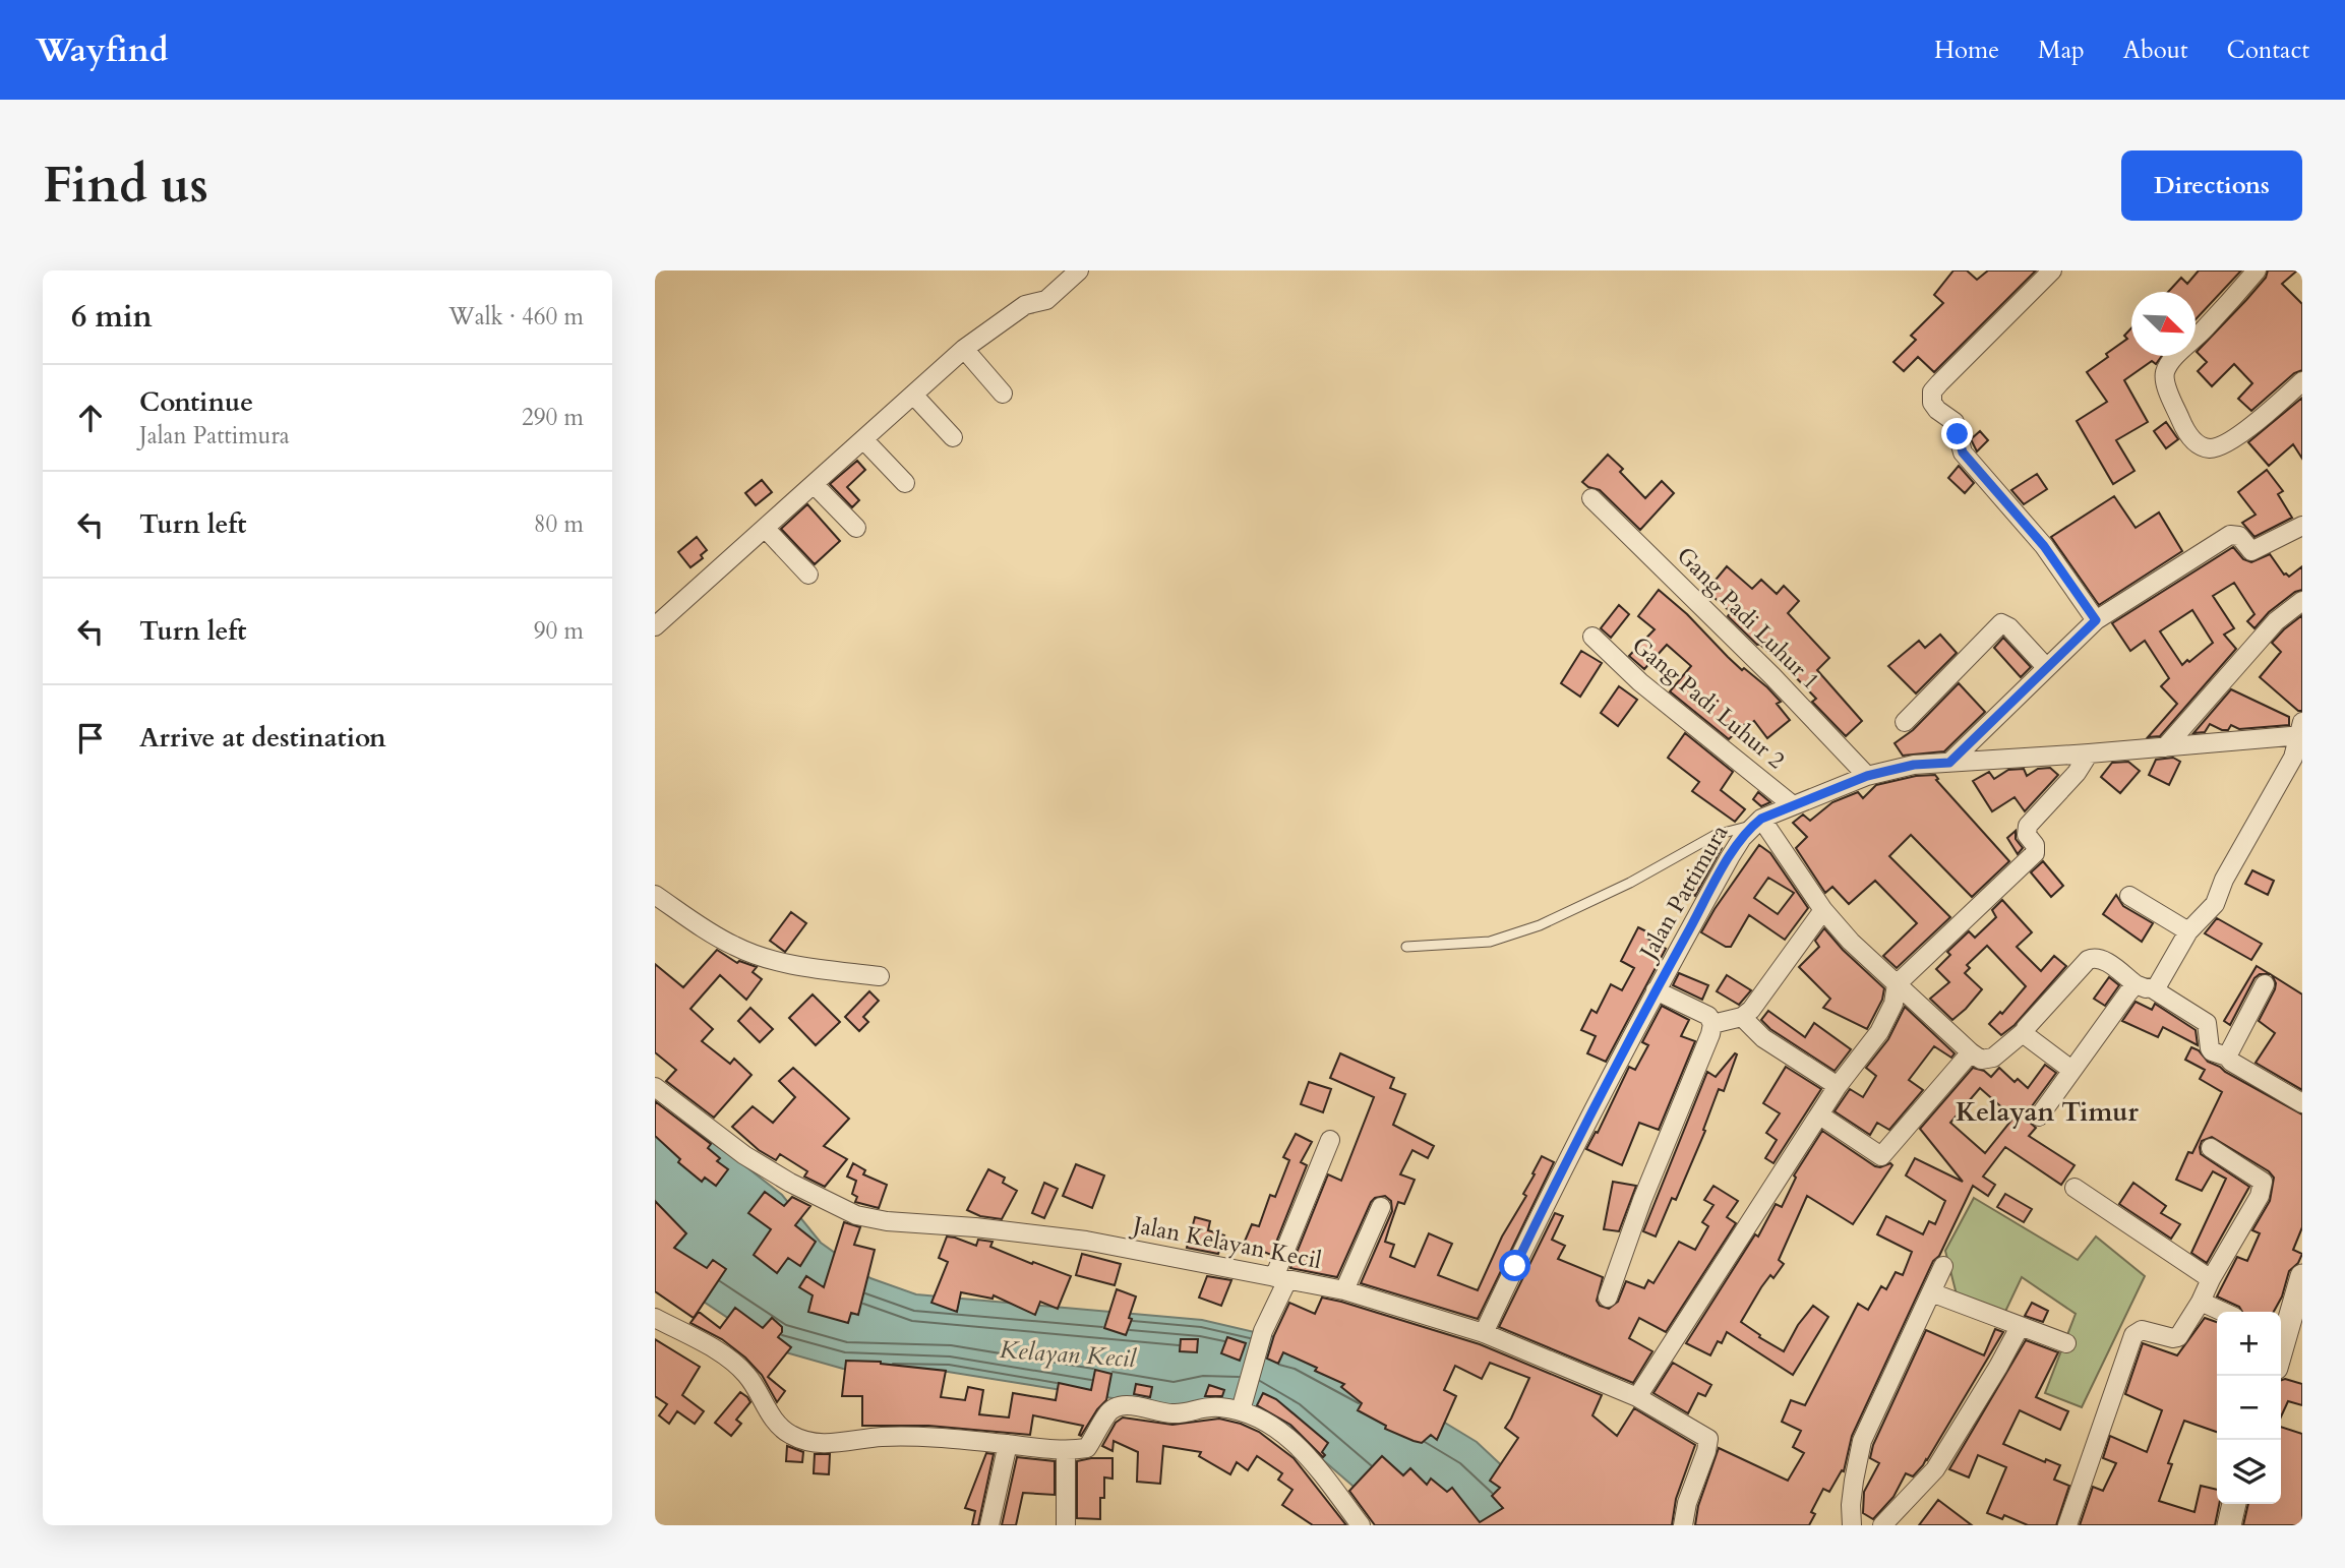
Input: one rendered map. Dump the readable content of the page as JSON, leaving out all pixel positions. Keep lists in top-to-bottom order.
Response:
{
  "streets": {
    "street": [
      "Gang Padi Luhur 1",
      "Gang Padi Luhur 2",
      "Jalan Pattimura",
      "Jalan Kelayan Kecil"
    ]
  },
  "crossings": [
    ["Gang Padi Luhur 1", "Jalan Pattimura"],
    ["Gang Padi Luhur 2", "Jalan Pattimura"],
    ["Jalan Pattimura", "Jalan Kelayan Kecil"]
  ],
  "districts": ["Kelayan Timur"],
  "water": ["Kelayan Kecil"],
  "north": "bottom right",
  "page": {
    "header": "Wayfind",
    "nav": [
      "Home",
      "Map",
      "About",
      "Contact"
    ],
    "buttons": "Directions",
    "title": "Find us",
    "heading": ["6 min", "Walk · 460 m"],
    "list": [
      ["Continue", "Jalan Pattimura", "290 m"],
      ["Turn left", "80 m"],
      ["Turn left", "90 m"],
      "Arrive at destination"
    ],
    "map_buttons": ["+", "−"]
  }
}
